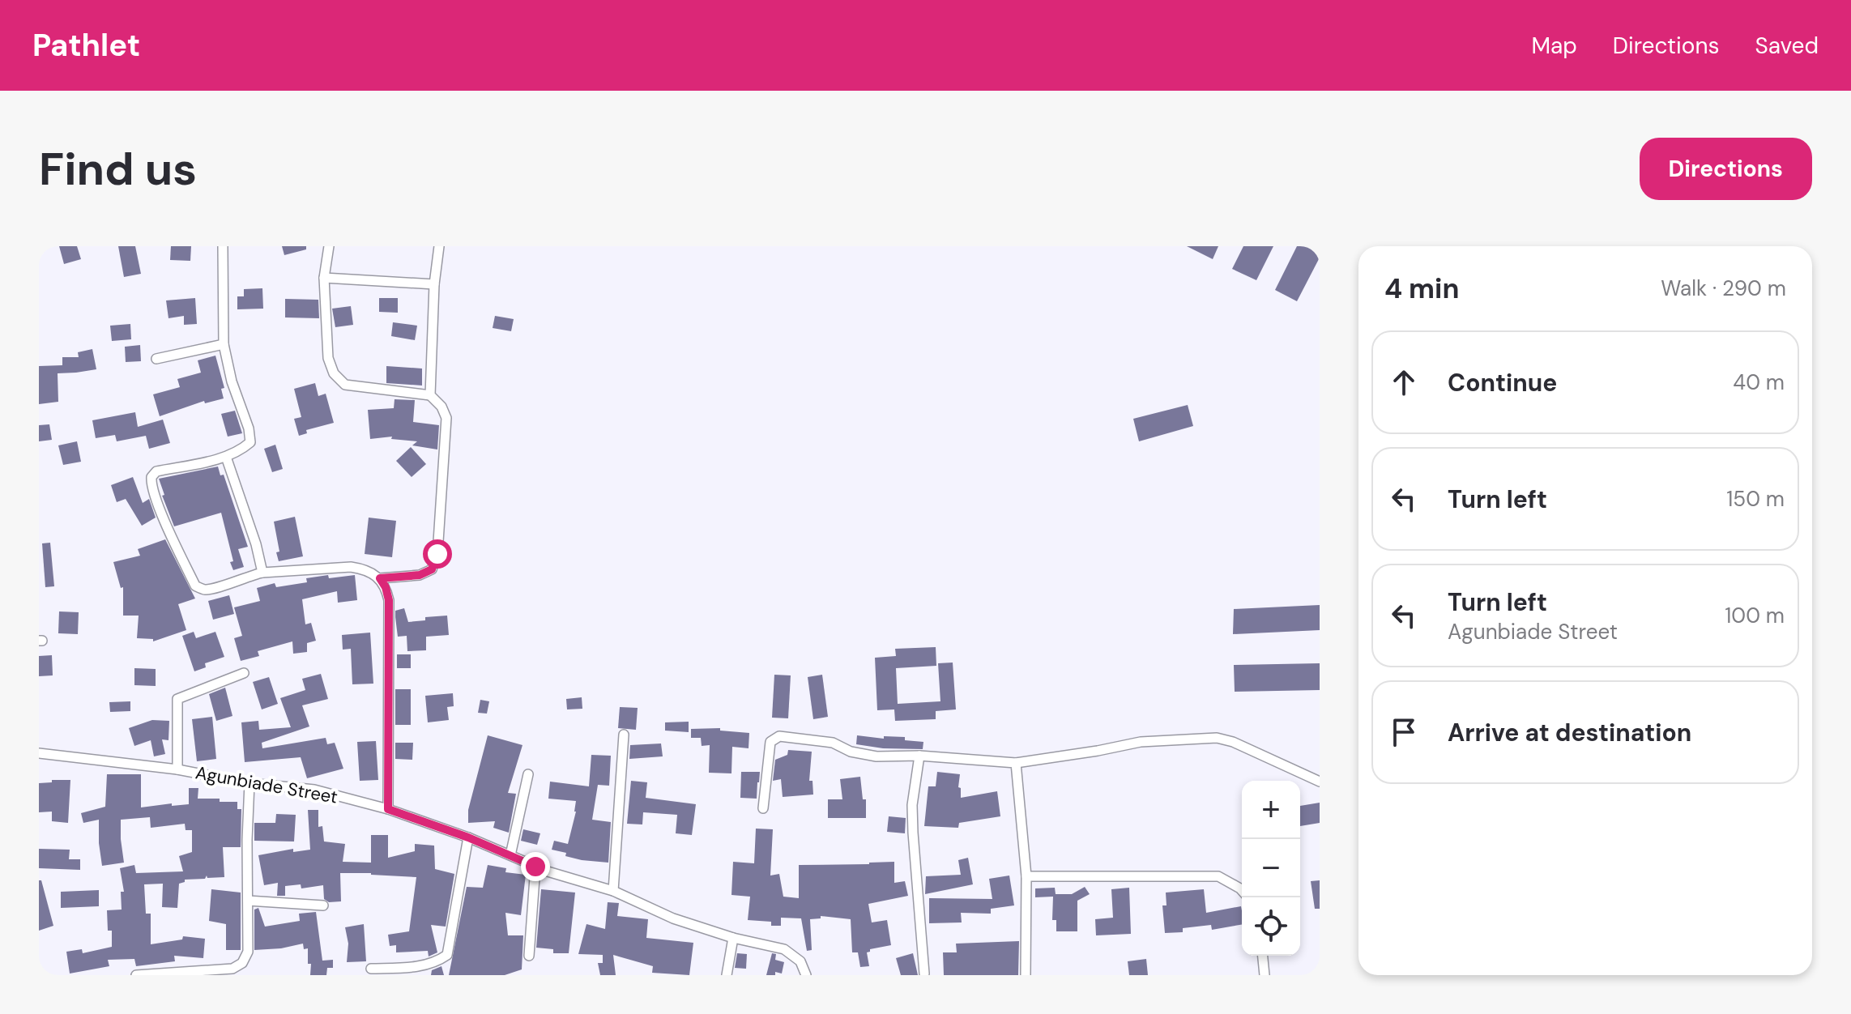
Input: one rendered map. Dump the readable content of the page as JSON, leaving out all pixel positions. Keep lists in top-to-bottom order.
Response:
{
  "streets": {
    "street": ["Agunbiade Street"]
  },
  "page": {
    "header": "Pathlet",
    "nav": ["Map", "Directions", "Saved"],
    "buttons": "Directions",
    "title": "Find us",
    "heading": ["4 min", "Walk · 290 m"],
    "list": [
      ["Continue", "40 m"],
      ["Turn left", "150 m"],
      ["Turn left", "Agunbiade Street", "100 m"],
      "Arrive at destination"
    ],
    "map_buttons": ["+", "−"]
  }
}
